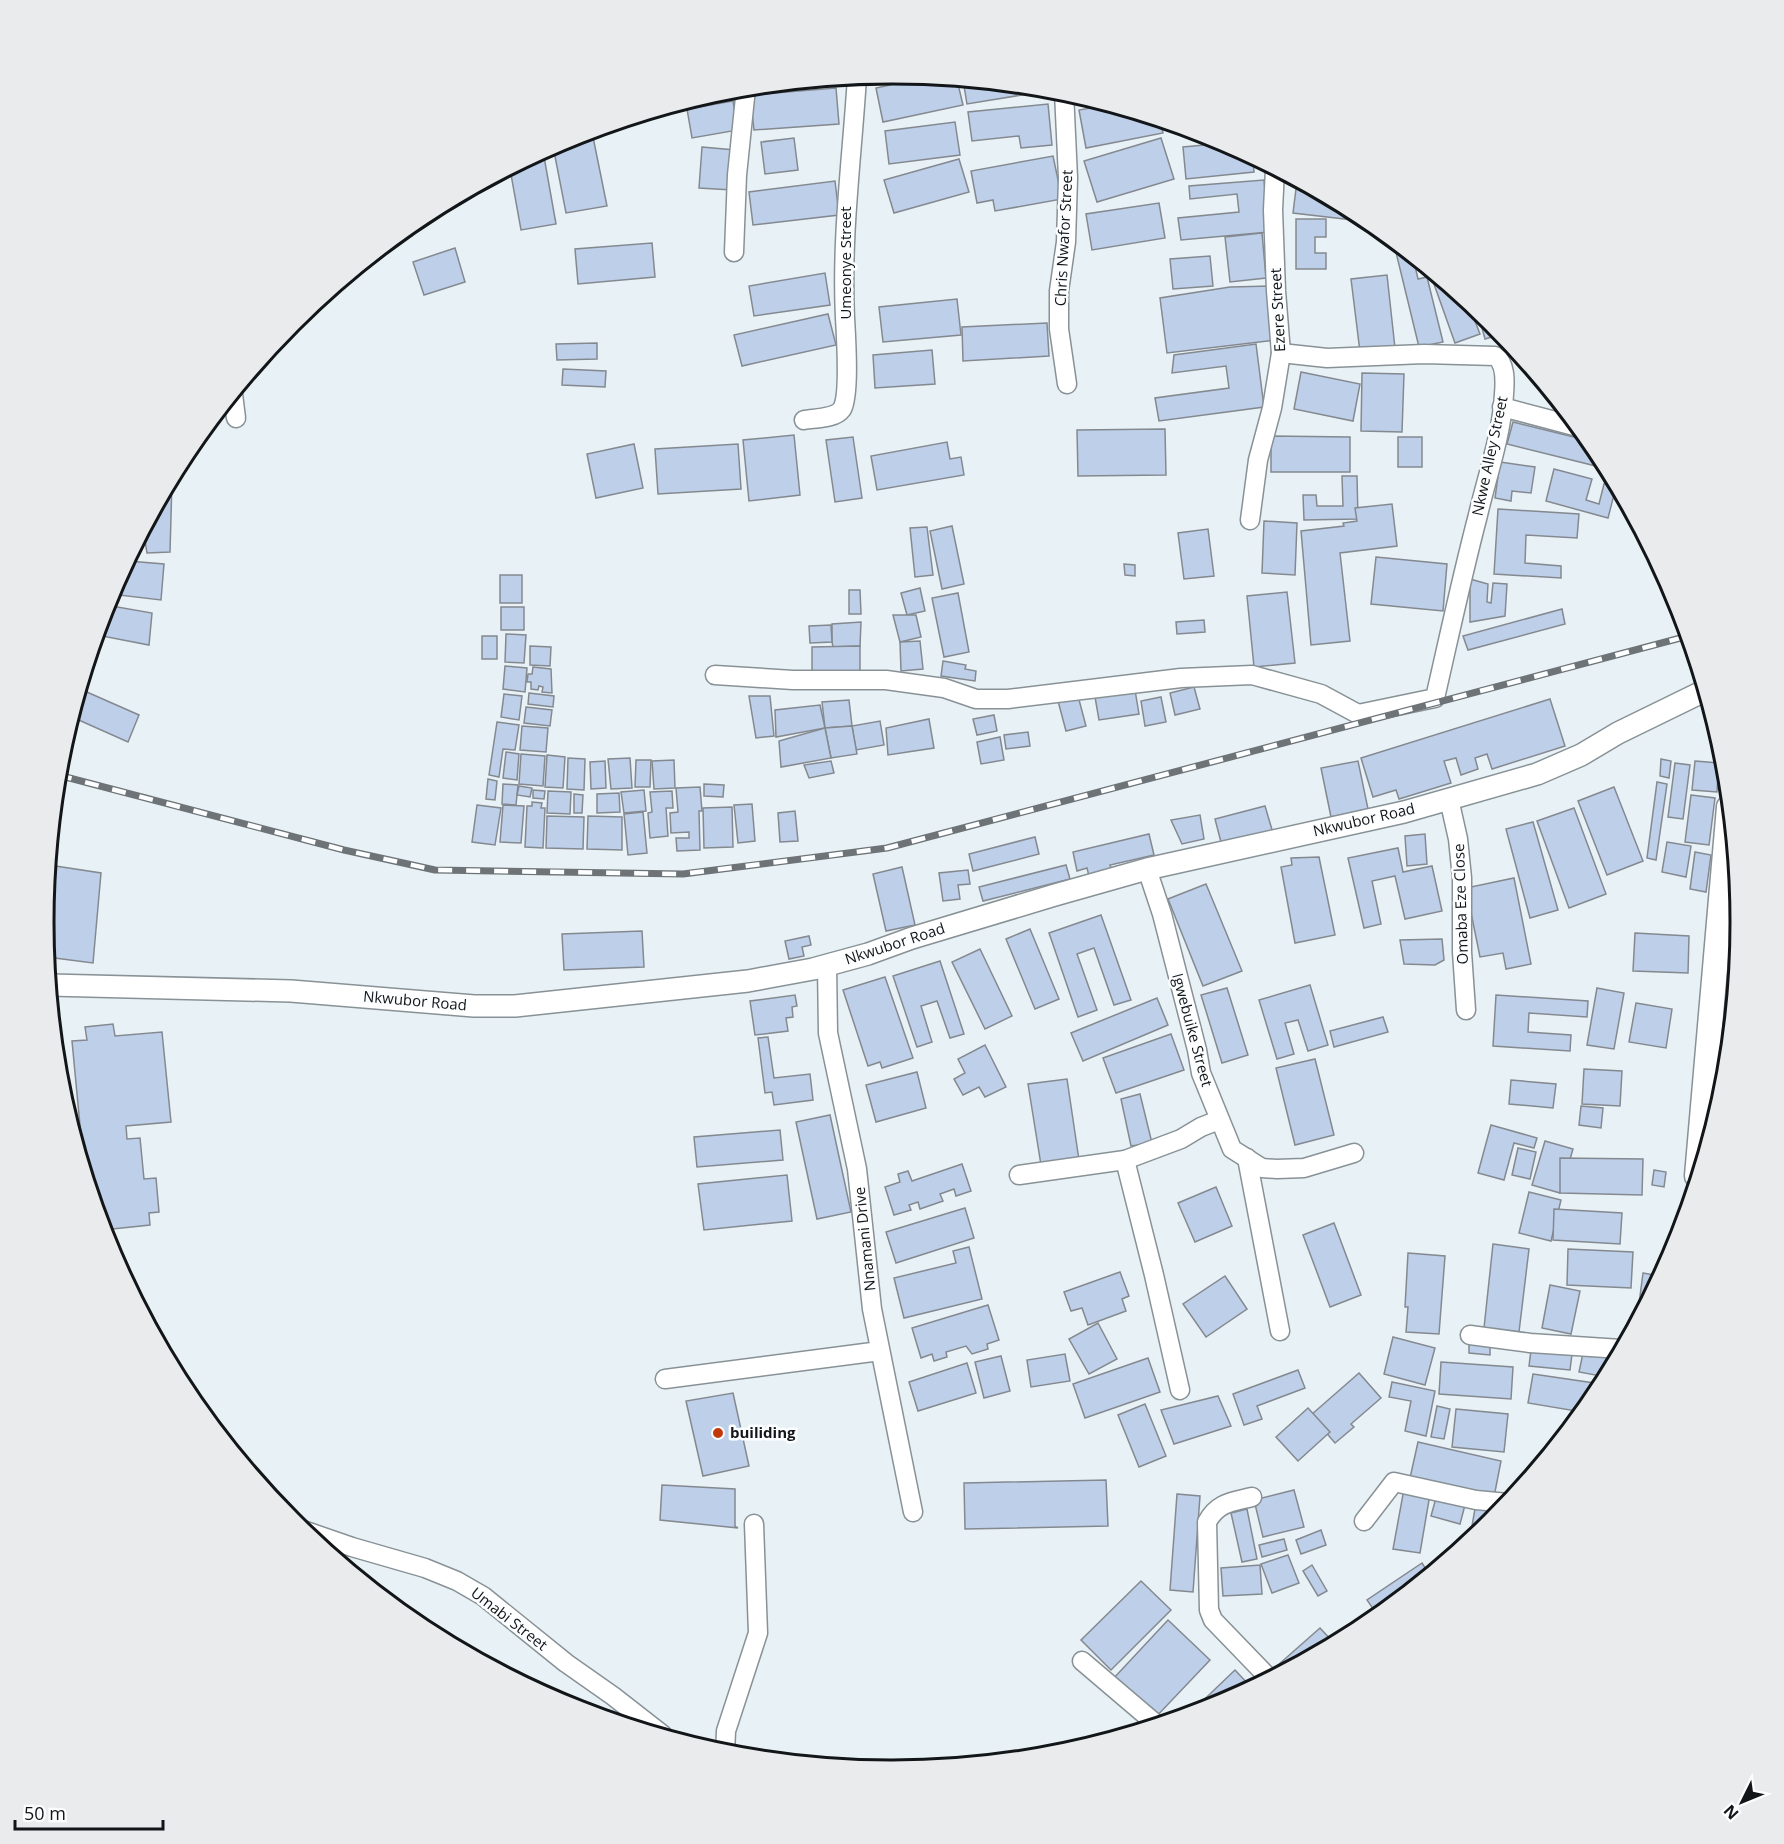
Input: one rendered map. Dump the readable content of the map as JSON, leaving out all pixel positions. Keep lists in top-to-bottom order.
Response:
{
  "streets": {
    "street": [
      "Chris Nwafor Street",
      "Umeonye Street",
      "Ezere Street",
      "Nkwe Alley Street",
      "Nkwubor Road",
      "Omaba Eze Close",
      "Igwebuike Street",
      "Nnamani Drive",
      "Umabi Street"
    ]
  },
  "crossings": [
    ["Ezere Street", "Nkwe Alley Street"],
    ["Nkwubor Road", "Omaba Eze Close"],
    ["Nkwubor Road", "Igwebuike Street"],
    ["Nkwubor Road", "Nnamani Drive"]
  ],
  "places": ["builiding"],
  "scale_bar": "50 m",
  "north": "bottom left"
}
